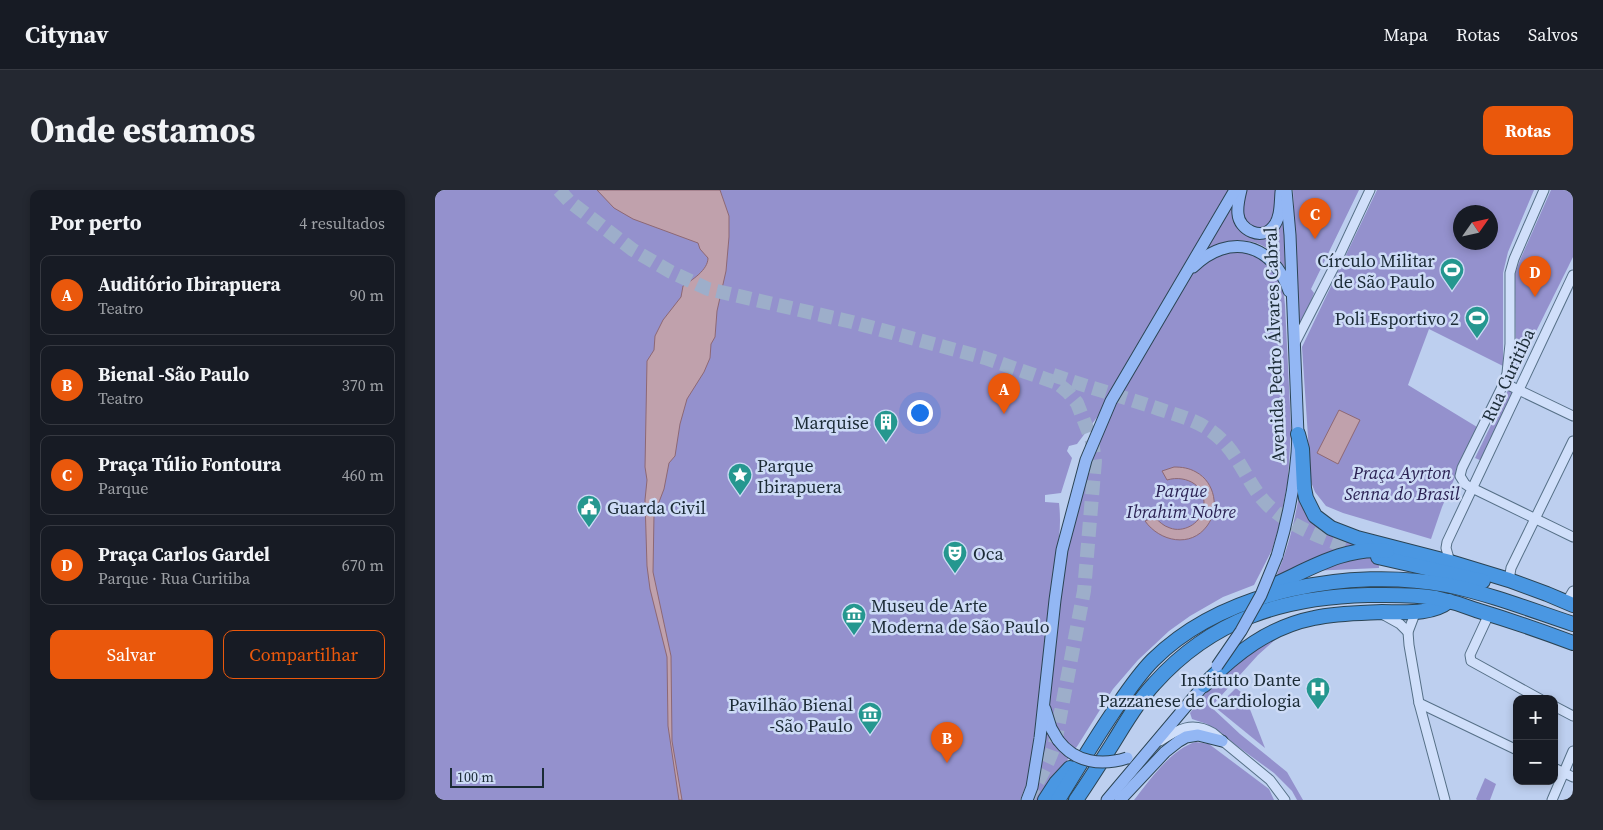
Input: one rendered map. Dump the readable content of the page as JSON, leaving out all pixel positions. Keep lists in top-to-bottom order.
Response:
{
  "streets": {
    "main road": ["Avenida Pedro Álvares Cabral"],
    "street": ["Rua Curitiba"]
  },
  "parks": ["Praça Ayrton Senna do Brasil", "Parque Ibrahim Nobre"],
  "places": {
    "sports": ["Círculo Militar de São Paulo", "Poli Esportivo 2"],
    "building": ["Marquise"],
    "place": ["Parque Ibirapuera"],
    "public building": ["Guarda Civil"],
    "theatre": ["Oca"],
    "museum": ["Museu de Arte Moderna de São Paulo", "Pavilhão Bienal -São Paulo"],
    "hospital": ["Instituto Dante Pazzanese de Cardiologia"]
  },
  "scale_bar": "100 m",
  "north": "top right",
  "page": {
    "header": "Citynav",
    "nav": ["Mapa", "Rotas", "Salvos"],
    "title": "Onde estamos",
    "buttons": [
      "Rotas",
      ["Salvar", "Compartilhar"]
    ],
    "heading": ["Por perto", "4 resultados"],
    "pins": [
      "C",
      "D",
      "A",
      "B"
    ],
    "list": [
      {
        "mark": "A",
        "name": "Auditório Ibirapuera",
        "note": "Teatro",
        "value": "90 m"
      },
      {
        "mark": "B",
        "name": "Bienal -São Paulo",
        "note": "Teatro",
        "value": "370 m"
      },
      {
        "mark": "C",
        "name": "Praça Túlio Fontoura",
        "note": "Parque",
        "value": "460 m"
      },
      {
        "mark": "D",
        "name": "Praça Carlos Gardel",
        "note": "Parque · Rua Curitiba",
        "value": "670 m"
      }
    ],
    "map_buttons": ["+", "−"],
    "scale": "100 m"
  }
}
